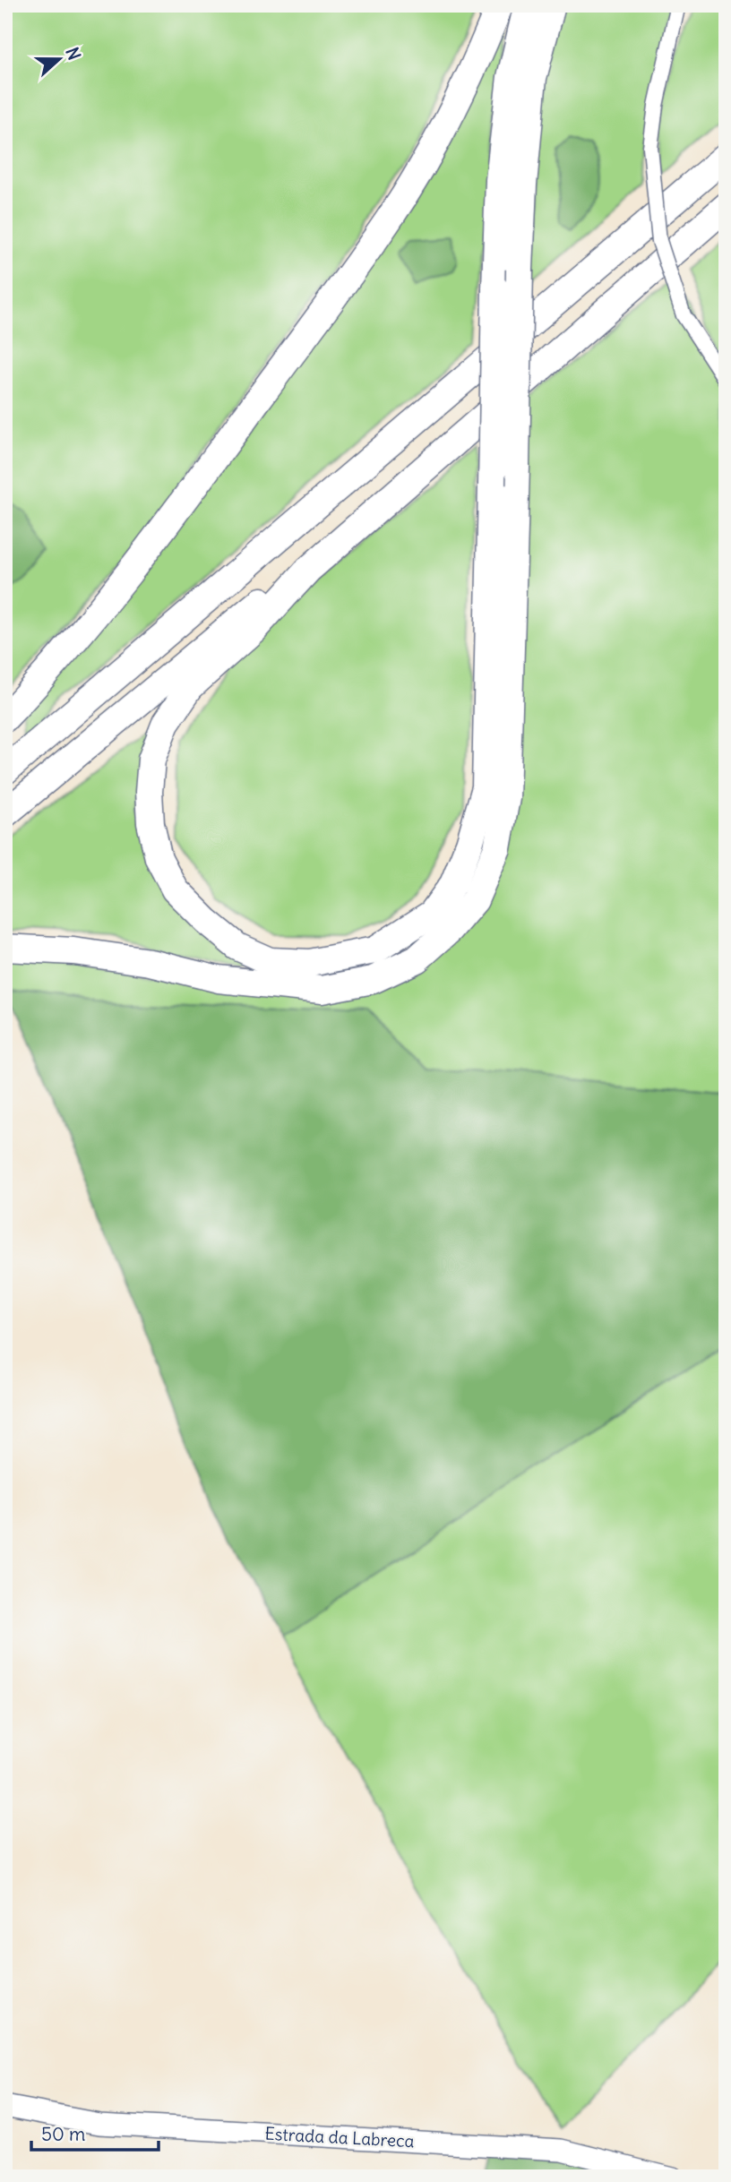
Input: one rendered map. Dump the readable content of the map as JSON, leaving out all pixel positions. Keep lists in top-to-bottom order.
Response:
{
  "streets": {
    "street": ["Estrada da Labreca"]
  },
  "scale_bar": "50 m",
  "north": "right"
}
